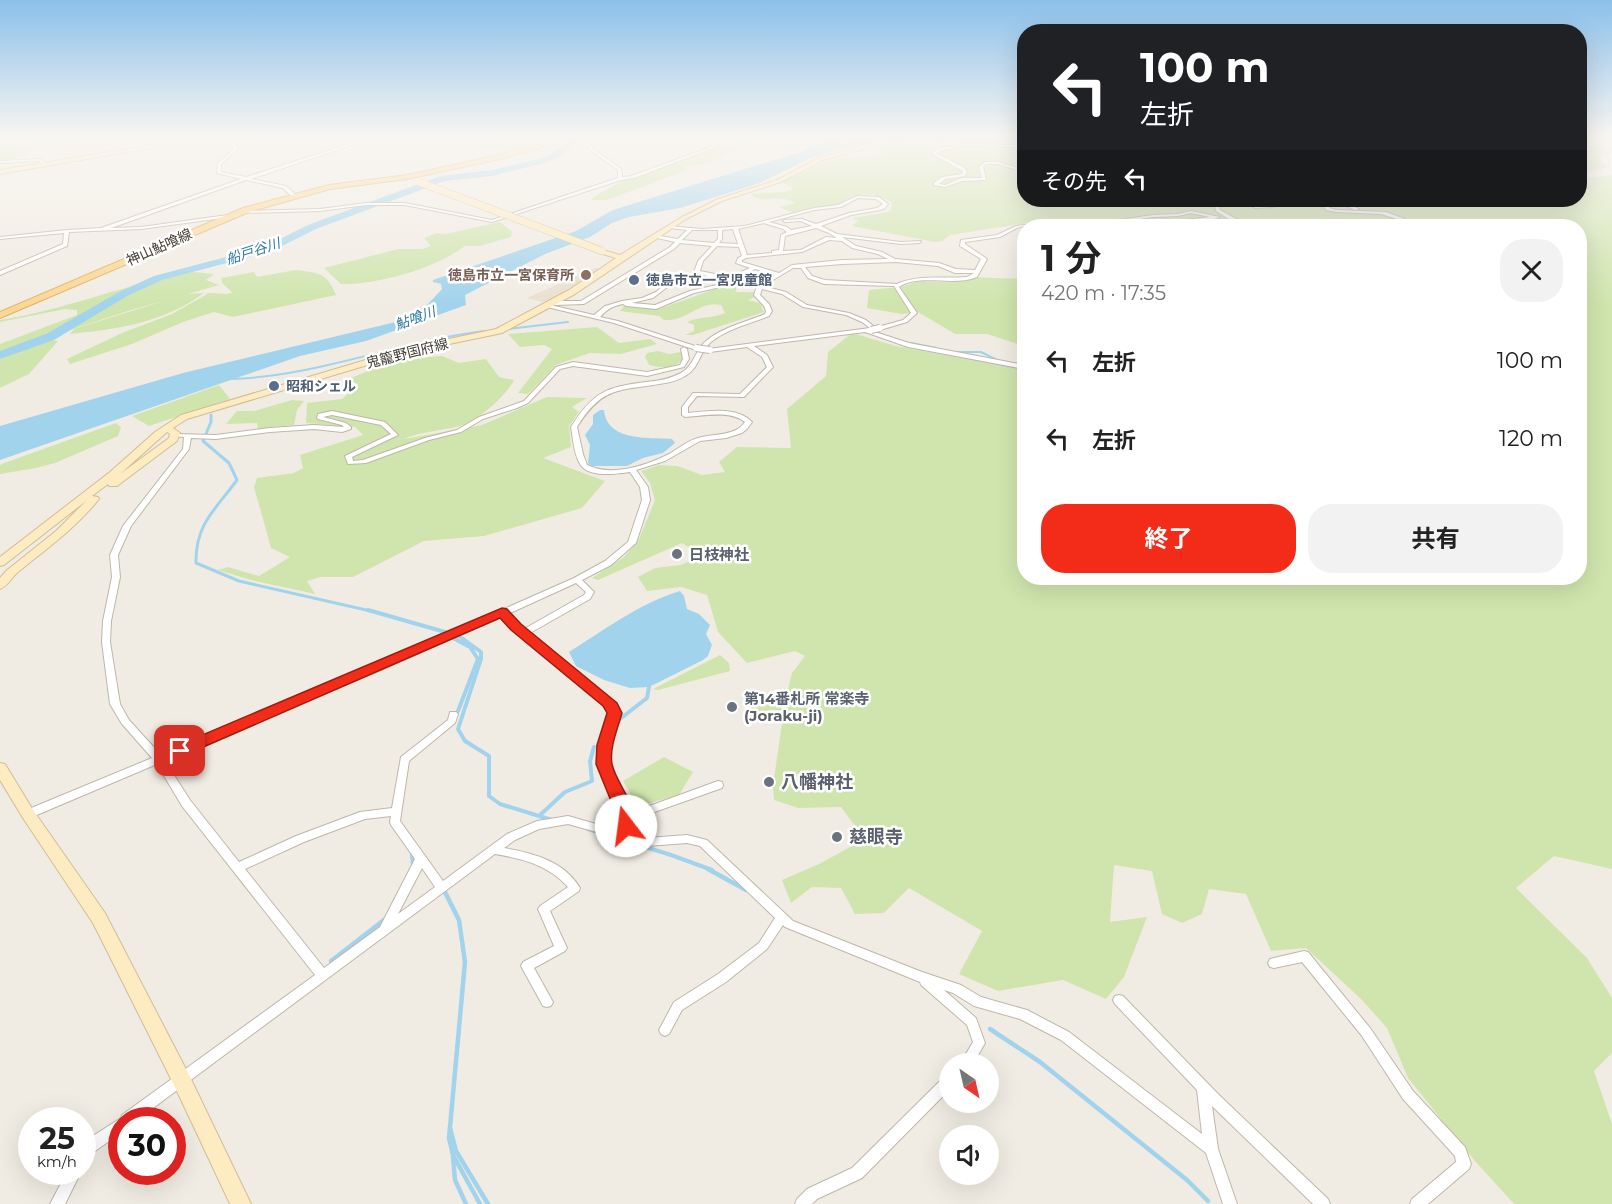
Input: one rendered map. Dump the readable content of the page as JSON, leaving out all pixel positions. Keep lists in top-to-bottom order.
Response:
{
  "streets": {
    "main road": ["神山鮎喰線", "鬼籠野国府線"]
  },
  "water": ["船戸谷川", "鮎喰川"],
  "places": [
    "徳島市立一宮保育所",
    "徳島市立一宮児童館",
    "昭和シェル",
    "日枝神社",
    "第14番札所 常楽寺 (Joraku-ji)",
    "八幡神社",
    "慈眼寺"
  ],
  "north": "bottom right",
  "page": {
    "turn": ["100 m", "左折"],
    "then": "その先",
    "heading": ["1 分", "420 m · 17:35"],
    "list": [
      {
        "name": "左折",
        "value": "100 m"
      },
      {
        "name": "左折",
        "value": "120 m"
      }
    ],
    "buttons": ["終了", "共有"],
    "speed": "25 km/h",
    "limit": "30"
  }
}
